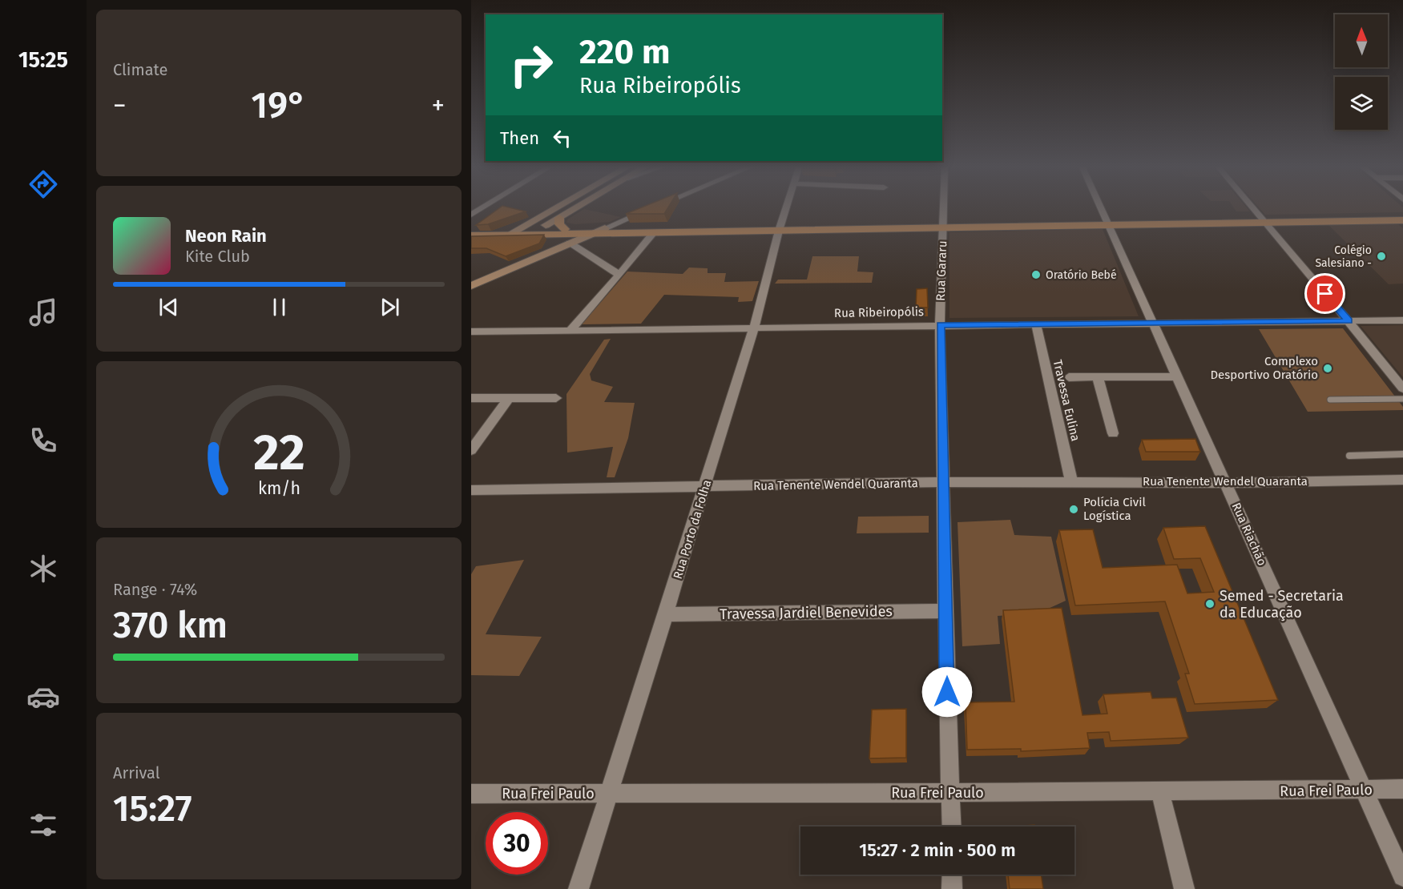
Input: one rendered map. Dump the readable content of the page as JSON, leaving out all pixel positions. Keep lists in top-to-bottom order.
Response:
{
  "streets": {
    "street": [
      "Rua Gararu",
      "Rua Ribeiropólis",
      "Travessa Eulina",
      "Rua Tenente Wendel Quaranta",
      "Rua Porto da Folha",
      "Rua Riachão",
      "Travessa Jardiel Benevides",
      "Rua Frei Paulo"
    ]
  },
  "crossings": [
    ["Rua Gararu", "Rua Ribeiropólis"],
    ["Rua Gararu", "Rua Tenente Wendel Quaranta"],
    ["Rua Gararu", "Travessa Jardiel Benevides"],
    ["Rua Gararu", "Rua Frei Paulo"],
    ["Rua Ribeiropólis", "Travessa Eulina"],
    ["Rua Ribeiropólis", "Rua Porto da Folha"],
    ["Rua Ribeiropólis", "Rua Riachão"],
    ["Travessa Eulina", "Rua Tenente Wendel Quaranta"],
    ["Rua Tenente Wendel Quaranta", "Rua Porto da Folha"],
    ["Rua Tenente Wendel Quaranta", "Rua Riachão"],
    ["Rua Porto da Folha", "Travessa Jardiel Benevides"],
    ["Rua Porto da Folha", "Rua Frei Paulo"],
    ["Rua Riachão", "Rua Frei Paulo"]
  ],
  "places": [
    "Colégio Salesiano -",
    "Oratório Bebé",
    "Complexo Desportivo Oratório",
    "Polícia Civil Logística",
    "Semed - Secretaria da Educação"
  ],
  "north": "top",
  "page": {
    "tabs": "15:25",
    "tile": [
      "Climate",
      ["Range · 74%", "370 km"],
      ["Arrival", "15:27"]
    ],
    "turn": ["220 m", "Rua Ribeiropólis"],
    "heat": ["−", "19°", "+"],
    "then": "Then",
    "song": ["Neon Rain", "Kite Club"],
    "limit": "30",
    "trip": "15:27 · 2 min · 500 m",
    "gauge": ["22", "km/h"]
  }
}
